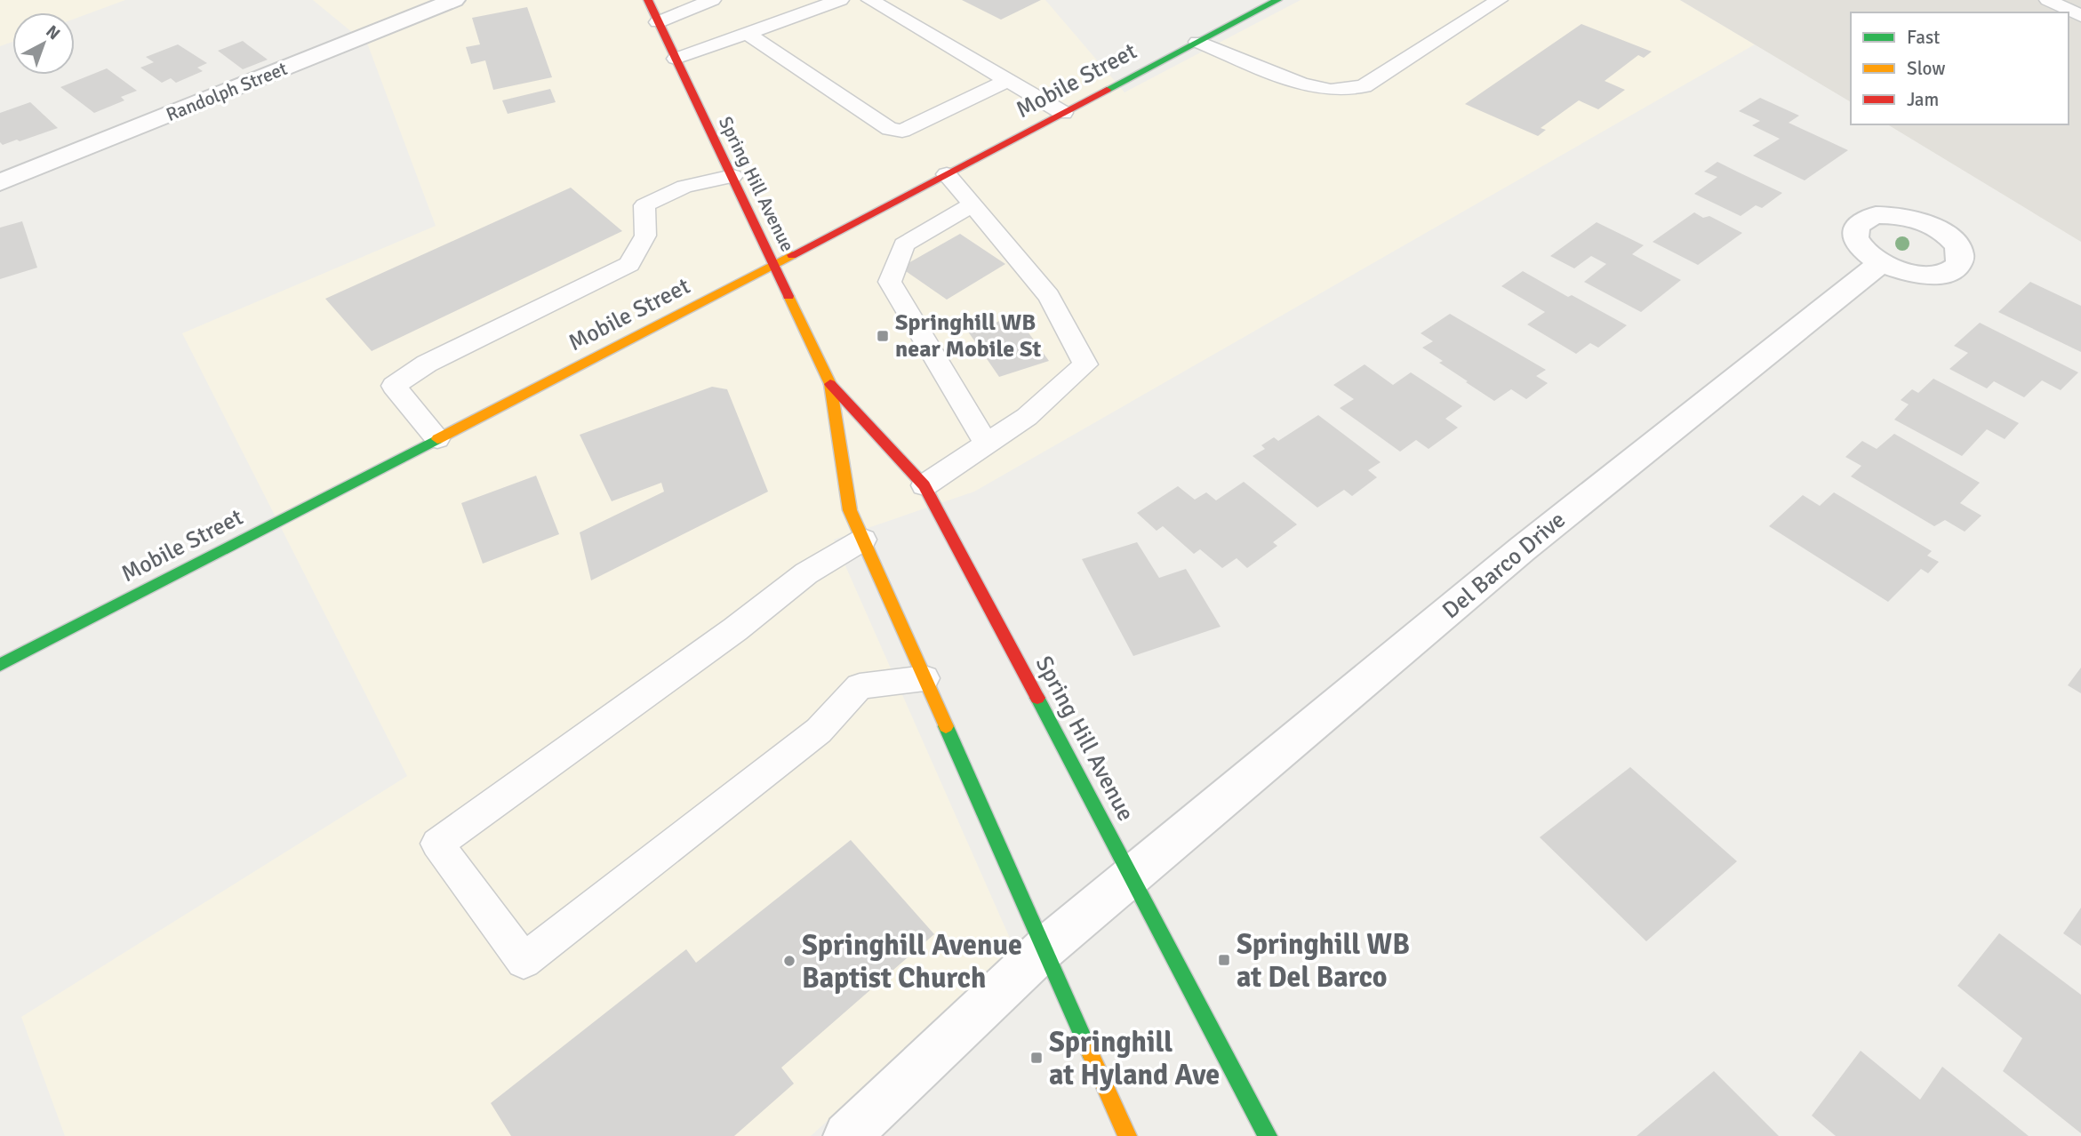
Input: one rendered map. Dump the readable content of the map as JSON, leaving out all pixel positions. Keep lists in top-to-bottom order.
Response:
{
  "streets": {
    "main road": ["Mobile Street", "Spring Hill Avenue"],
    "street": ["Randolph Street", "Del Barco Drive"]
  },
  "crossings": [
    ["Mobile Street", "Spring Hill Avenue"],
    ["Spring Hill Avenue", "Del Barco Drive"]
  ],
  "places": {
    "transit": ["Springhill WB near Mobile St", "Springhill WB at Del Barco", "Springhill at Hyland Ave"],
    "other": ["Springhill Avenue Baptist Church"]
  },
  "legend": ["Fast", "Slow", "Jam"],
  "north": "top right"
}
